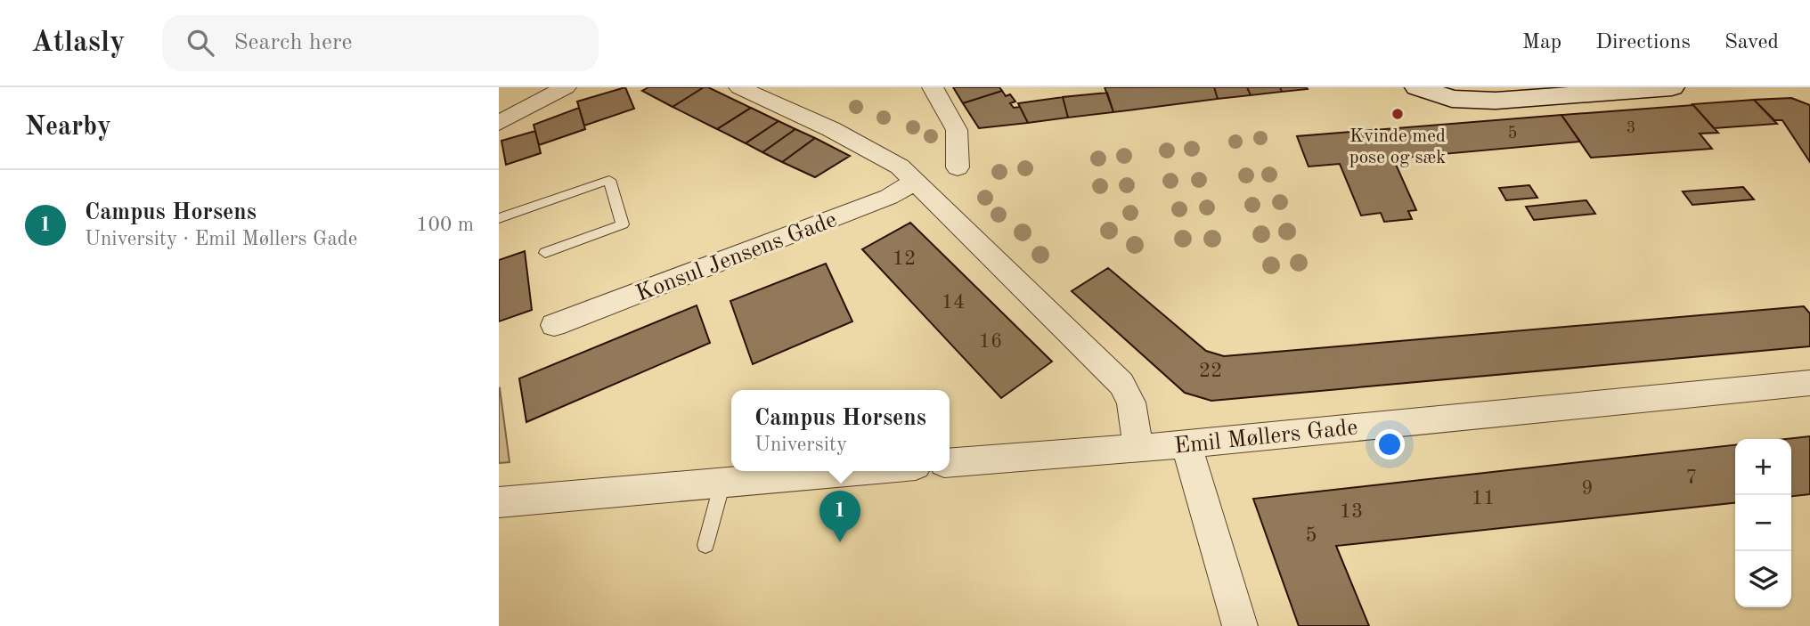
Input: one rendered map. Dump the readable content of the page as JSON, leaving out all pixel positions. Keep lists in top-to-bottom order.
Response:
{
  "streets": {
    "street": ["Konsul Jensens Gade", "Emil Møllers Gade"]
  },
  "places": ["Kvinde med pose og sæk"],
  "house_numbers": [
    "3",
    "5",
    "12",
    "14",
    "16",
    "22",
    "7",
    "9",
    "11",
    "13",
    "5"
  ],
  "page": {
    "header": "Atlasly",
    "search": "Search here",
    "nav": ["Map", "Directions", "Saved"],
    "heading": "Nearby",
    "list": [
      {
        "mark": "1",
        "name": "Campus Horsens",
        "note": "University · Emil Møllers Gade",
        "value": "100 m"
      }
    ],
    "popup": ["Campus Horsens", "University"],
    "map_buttons": ["+", "−"],
    "pins": "1"
  }
}
